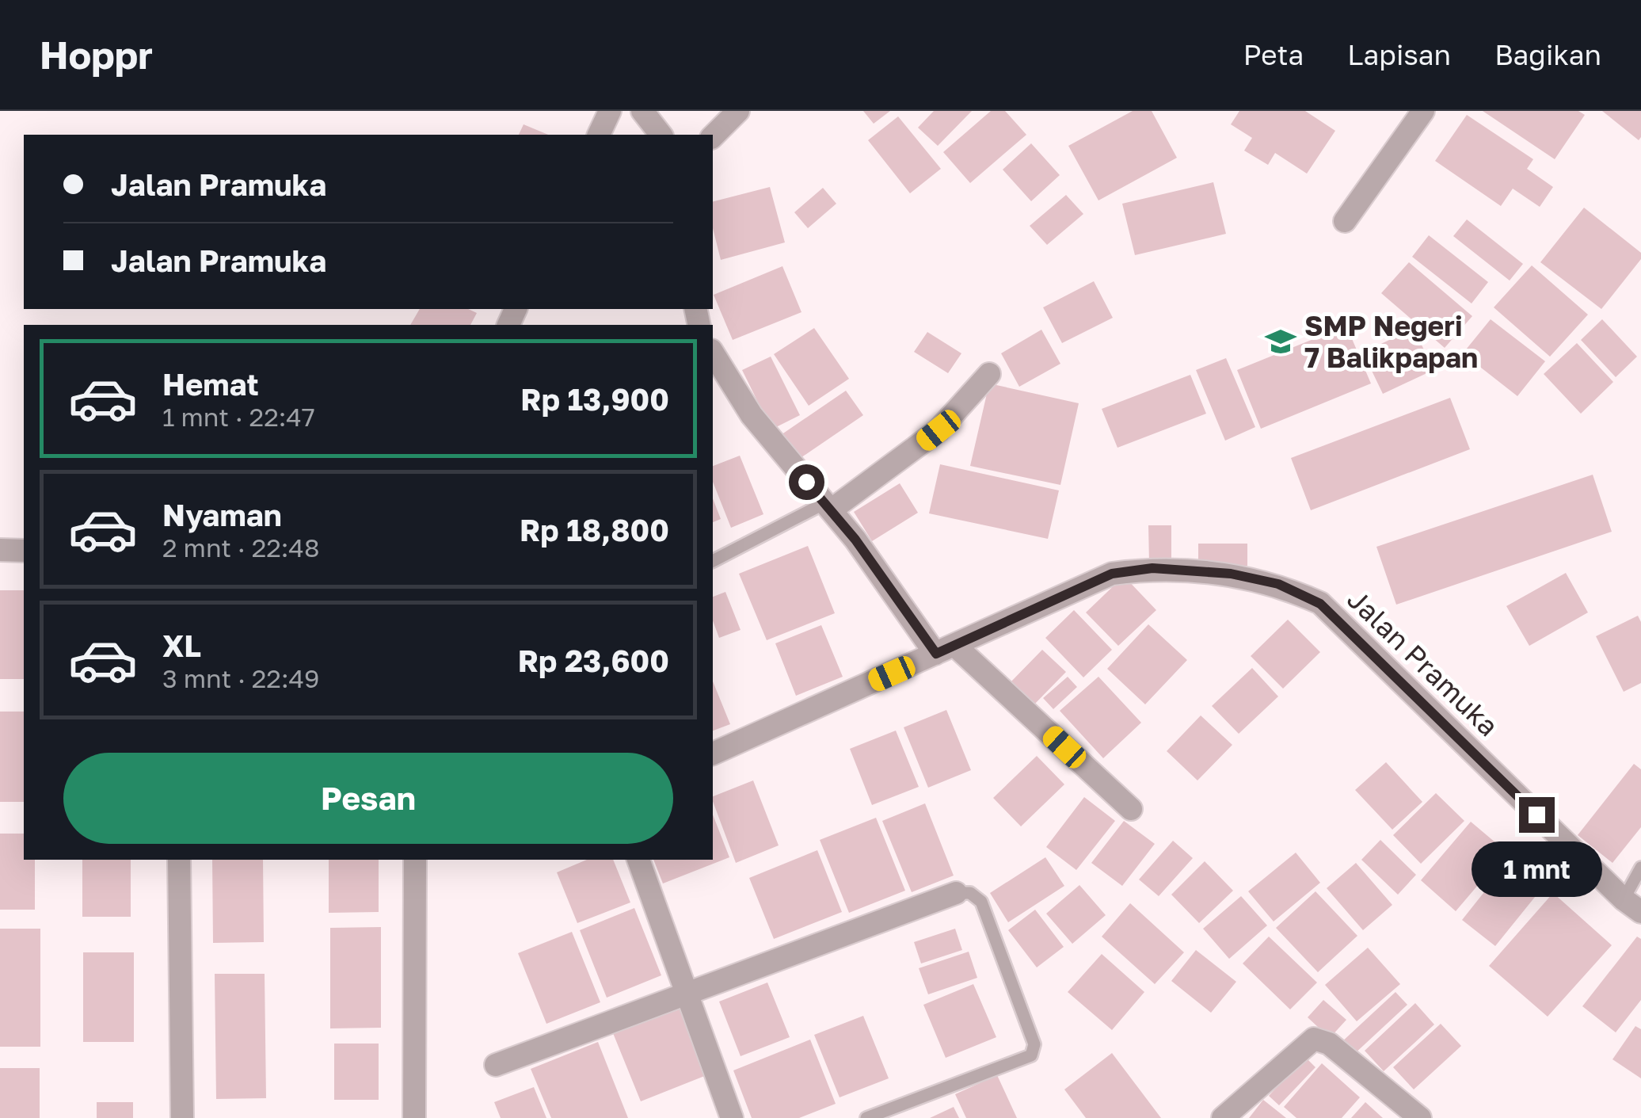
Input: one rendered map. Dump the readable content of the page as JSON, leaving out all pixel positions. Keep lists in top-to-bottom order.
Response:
{
  "streets": {
    "street": ["Jalan Pramuka"]
  },
  "places": {
    "school or university": ["SMP Negeri 7 Balikpapan"]
  },
  "page": {
    "header": "Hoppr",
    "nav": ["Peta", "Lapisan", "Bagikan"],
    "banner": ["Jalan Pramuka", "Jalan Pramuka"],
    "list": [
      {
        "name": "Hemat",
        "note": "1 mnt · 22:47",
        "value": "Rp 13,900"
      },
      {
        "name": "Nyaman",
        "note": "2 mnt · 22:48",
        "value": "Rp 18,800"
      },
      {
        "name": "XL",
        "note": "3 mnt · 22:49",
        "value": "Rp 23,600"
      }
    ],
    "buttons": "Pesan",
    "bubble": "1 mnt"
  }
}
